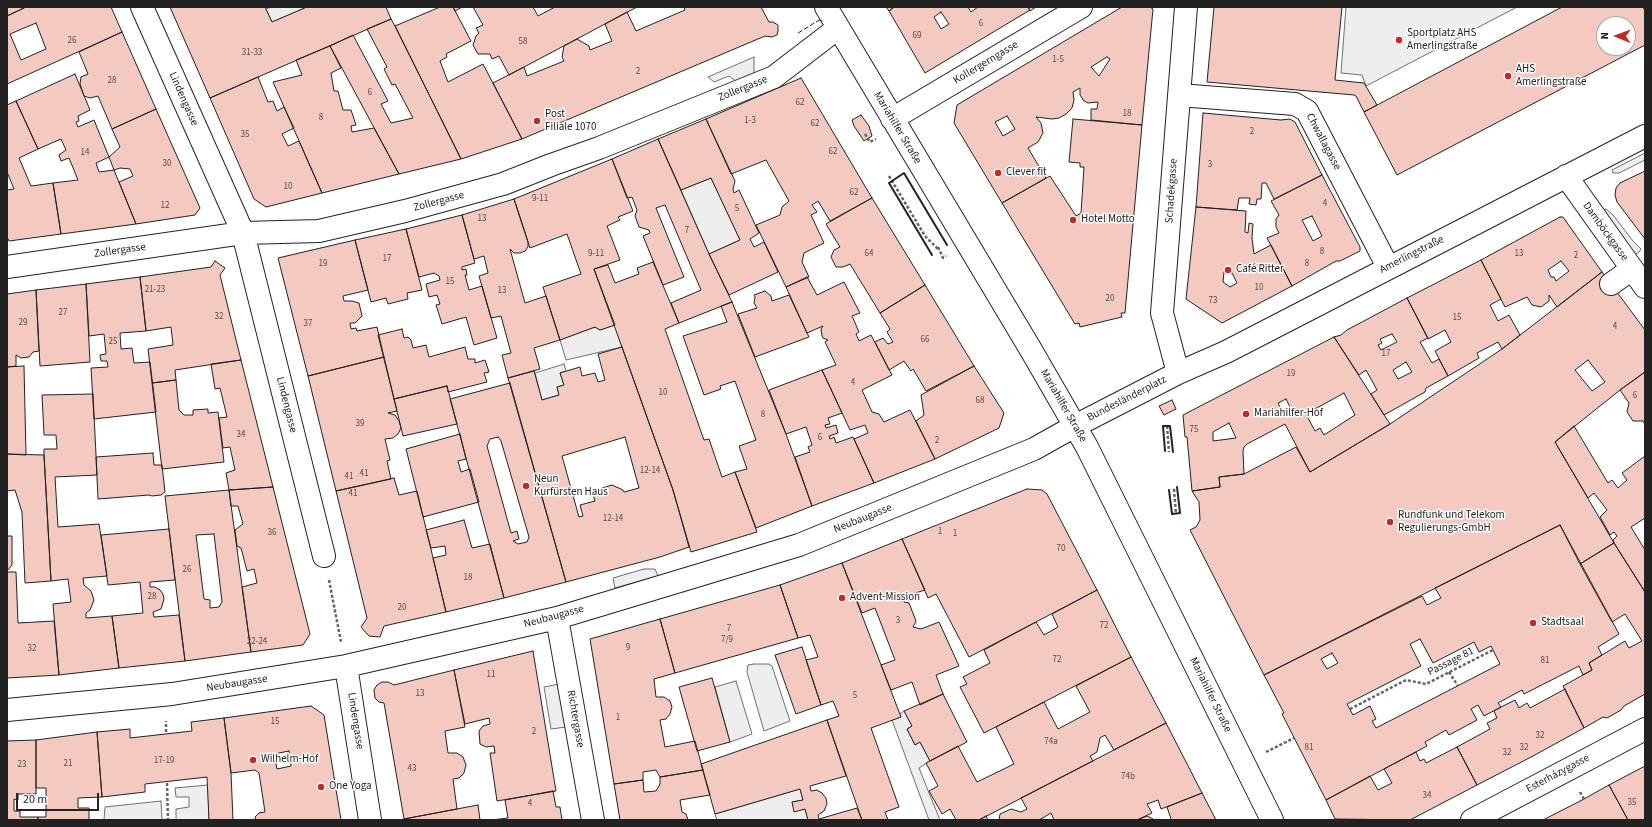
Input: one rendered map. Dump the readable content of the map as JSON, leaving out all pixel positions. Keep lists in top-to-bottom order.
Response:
{
  "streets": {
    "street": [
      "Kollergerngasse",
      "Zollergasse",
      "Lindengasse",
      "Mariahilfer Straße",
      "Chwallagasse",
      "Schadekgasse",
      "Damböckgasse",
      "Amerlingstraße",
      "Bundesländerplatz",
      "Neubaugasse",
      "Richtergasse",
      "Esterházygasse"
    ],
    "path": ["Passage 81"]
  },
  "crossings": [
    ["Kollergerngasse", "Mariahilfer Straße"],
    ["Zollergasse", "Lindengasse"],
    ["Zollergasse", "Mariahilfer Straße"],
    ["Lindengasse", "Neubaugasse"],
    ["Mariahilfer Straße", "Bundesländerplatz"],
    ["Mariahilfer Straße", "Neubaugasse"],
    ["Chwallagasse", "Schadekgasse"],
    ["Chwallagasse", "Amerlingstraße"],
    ["Schadekgasse", "Amerlingstraße"],
    ["Schadekgasse", "Bundesländerplatz"],
    ["Damböckgasse", "Amerlingstraße"],
    ["Amerlingstraße", "Bundesländerplatz"],
    ["Bundesländerplatz", "Neubaugasse"],
    ["Neubaugasse", "Richtergasse"]
  ],
  "places": [
    "Sportplatz AHS Amerlingstraße",
    "AHS Amerlingstraße",
    "Post Filiale 1070",
    "Clever fit",
    "Hotel Motto",
    "Café Ritter",
    "Mariahilfer-Hof",
    "Neun Kurfürsten Haus",
    "Rundfunk und Telekom Regulierungs-GmbH",
    "Advent-Mission",
    "Stadtsaal",
    "Wilhelm-Hof",
    "One Yoga"
  ],
  "house_numbers": [
    "6",
    "69",
    "26",
    "58",
    "31-33",
    "1-5",
    "2",
    "28",
    "6",
    "62",
    "18",
    "8",
    "1-3",
    "62",
    "2",
    "35",
    "62",
    "14",
    "30",
    "3",
    "10",
    "62",
    "9-11",
    "4",
    "12",
    "5",
    "13",
    "7",
    "8",
    "9-11",
    "64",
    "13",
    "2",
    "17",
    "19",
    "8",
    "15",
    "10",
    "21-23",
    "13",
    "20",
    "73",
    "27",
    "32",
    "15",
    "29",
    "37",
    "4",
    "66",
    "25",
    "17",
    "19",
    "4",
    "10",
    "6",
    "68",
    "8",
    "39",
    "75",
    "34",
    "6",
    "2",
    "12-14",
    "41",
    "41",
    "41",
    "12-14",
    "1",
    "36",
    "1",
    "70",
    "26",
    "18",
    "28",
    "20",
    "3",
    "72",
    "7",
    "7/9",
    "22-24",
    "9",
    "32",
    "72",
    "81",
    "11",
    "13",
    "5",
    "1",
    "15",
    "2",
    "32",
    "74a",
    "81",
    "32",
    "32",
    "17-19",
    "21",
    "23",
    "43",
    "74b",
    "34",
    "35",
    "4"
  ],
  "scale_bar": "20 m",
  "north": "left"
}
